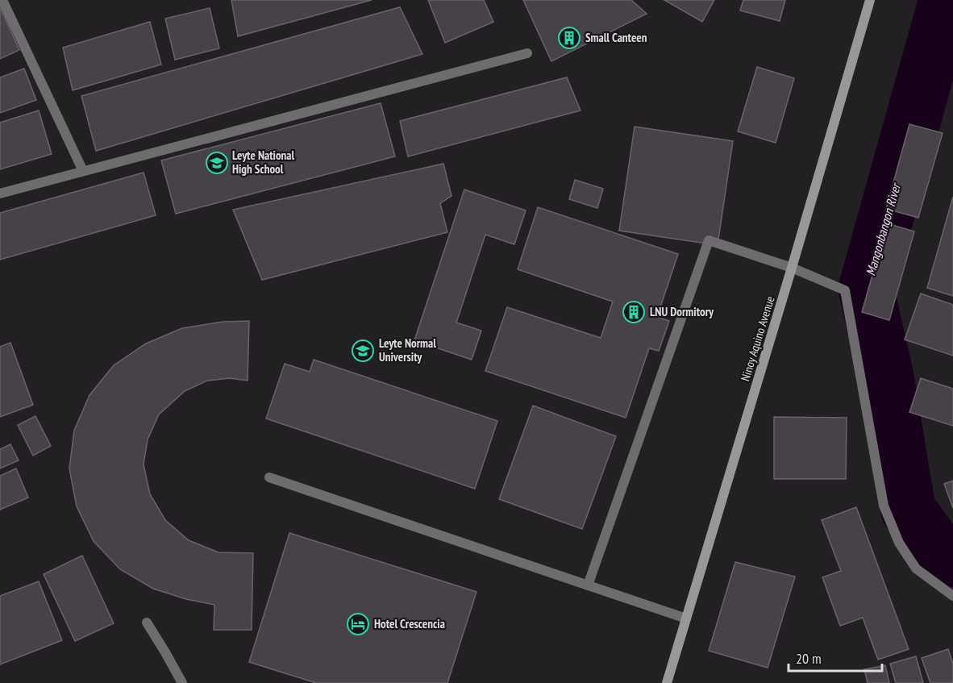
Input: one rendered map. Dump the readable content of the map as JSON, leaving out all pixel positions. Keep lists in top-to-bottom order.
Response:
{
  "streets": {
    "main road": ["Ninoy Aquino Avenue"]
  },
  "water": ["Mangonbangon River"],
  "places": {
    "building": ["Small Canteen", "LNU Dormitory"],
    "school or university": ["Leyte National High School", "Leyte Normal University"],
    "hotel": ["Hotel Crescencia"]
  },
  "scale_bar": "20 m"
}
